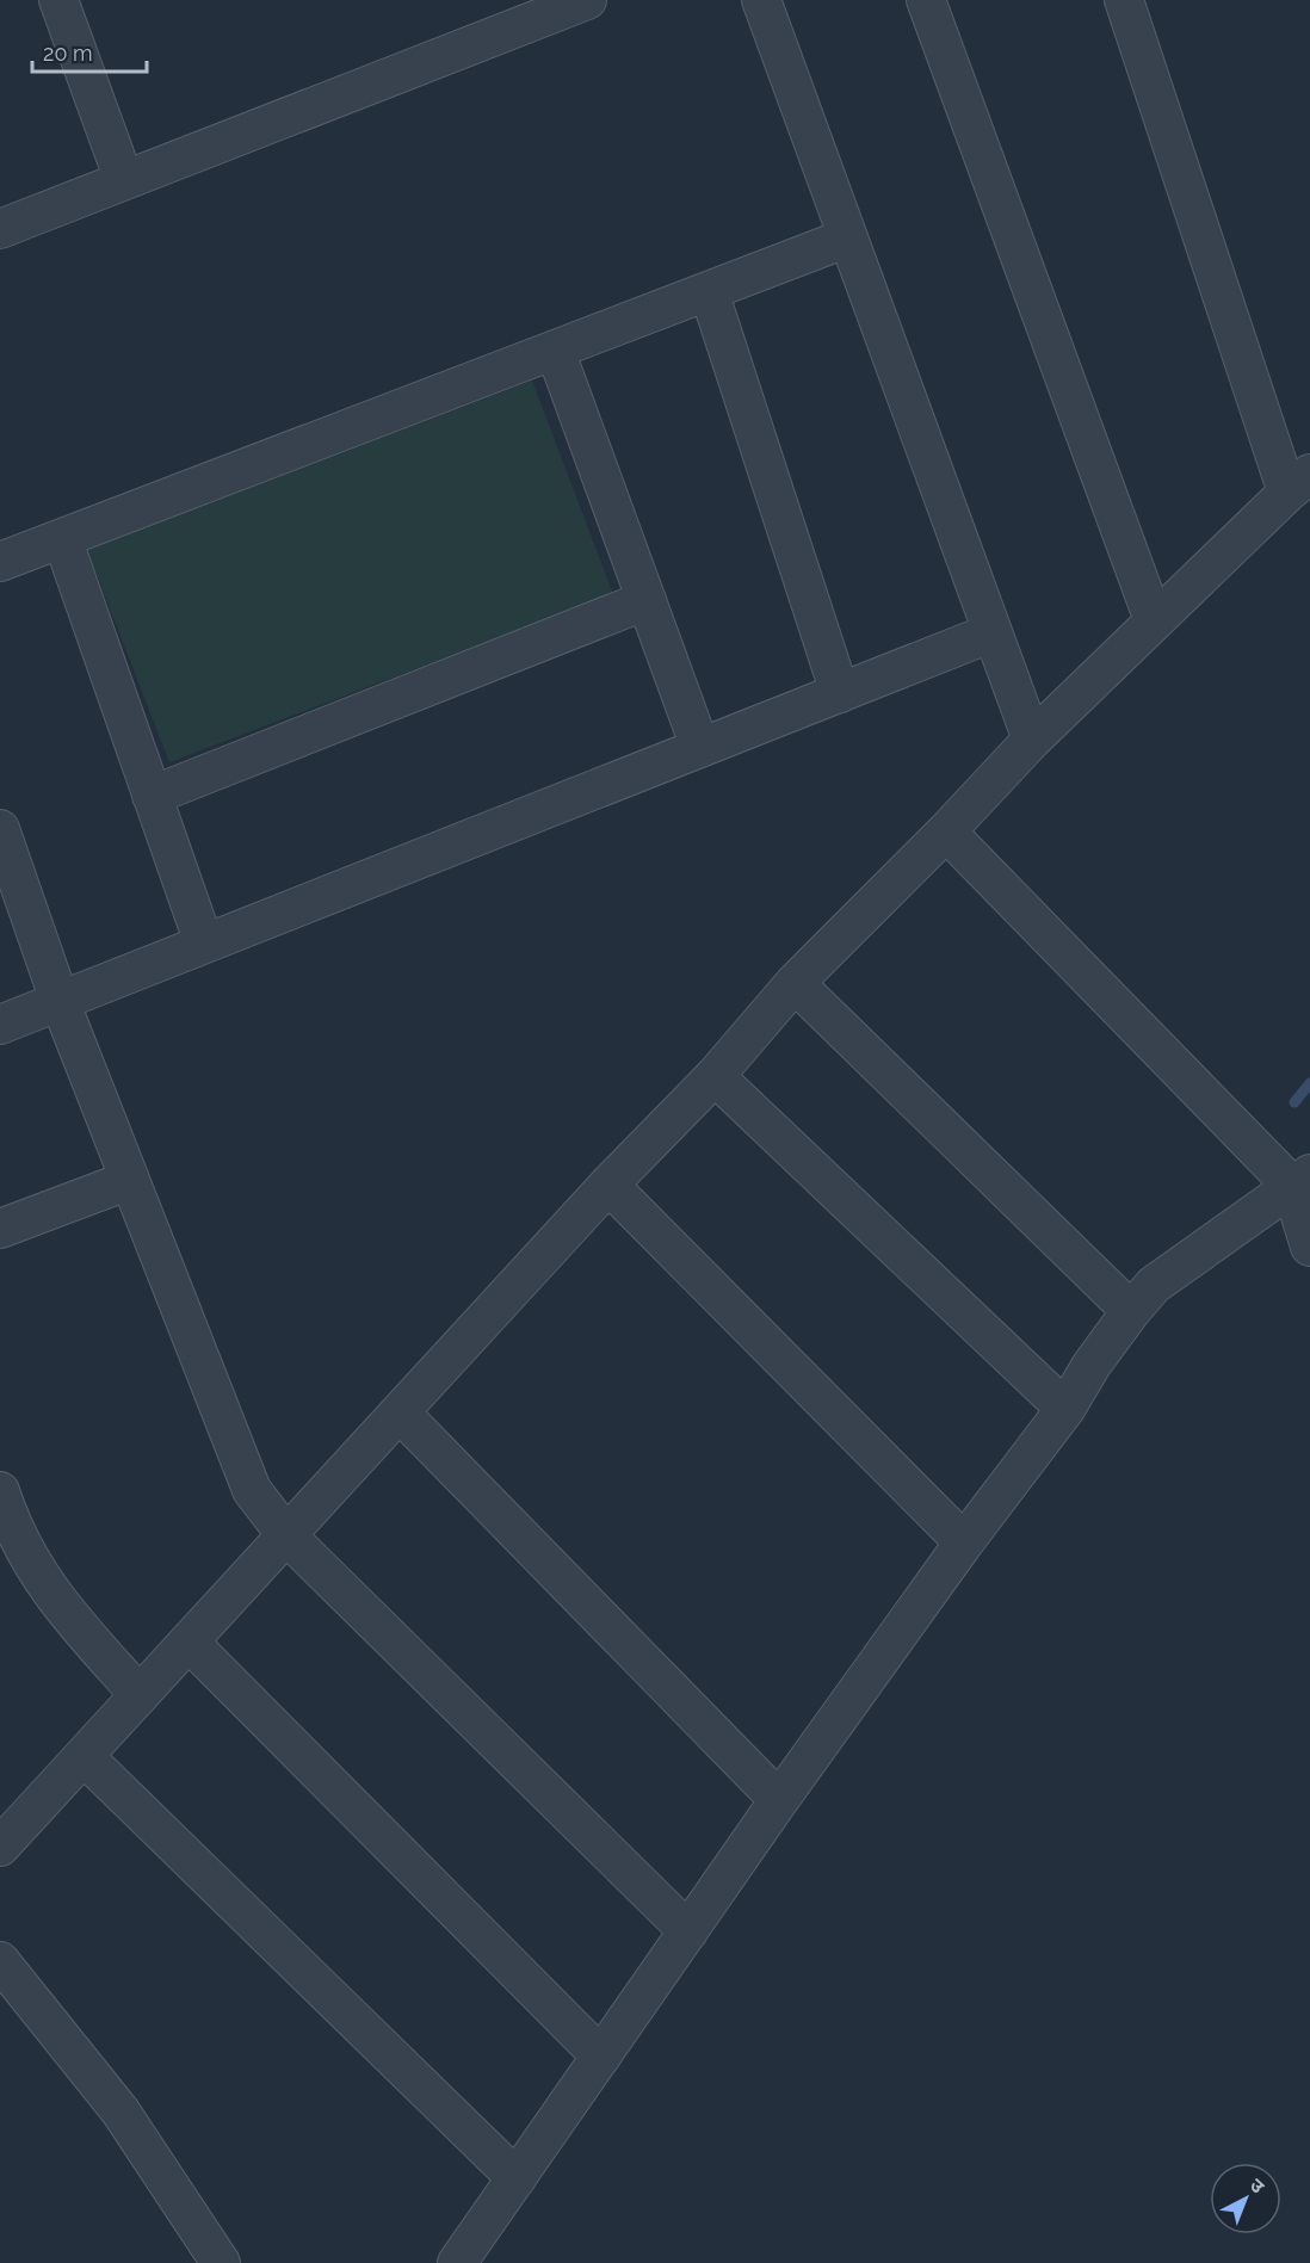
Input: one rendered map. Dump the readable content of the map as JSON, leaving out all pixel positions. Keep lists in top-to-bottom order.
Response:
{
  "scale_bar": "20 m",
  "north": "top right"
}
